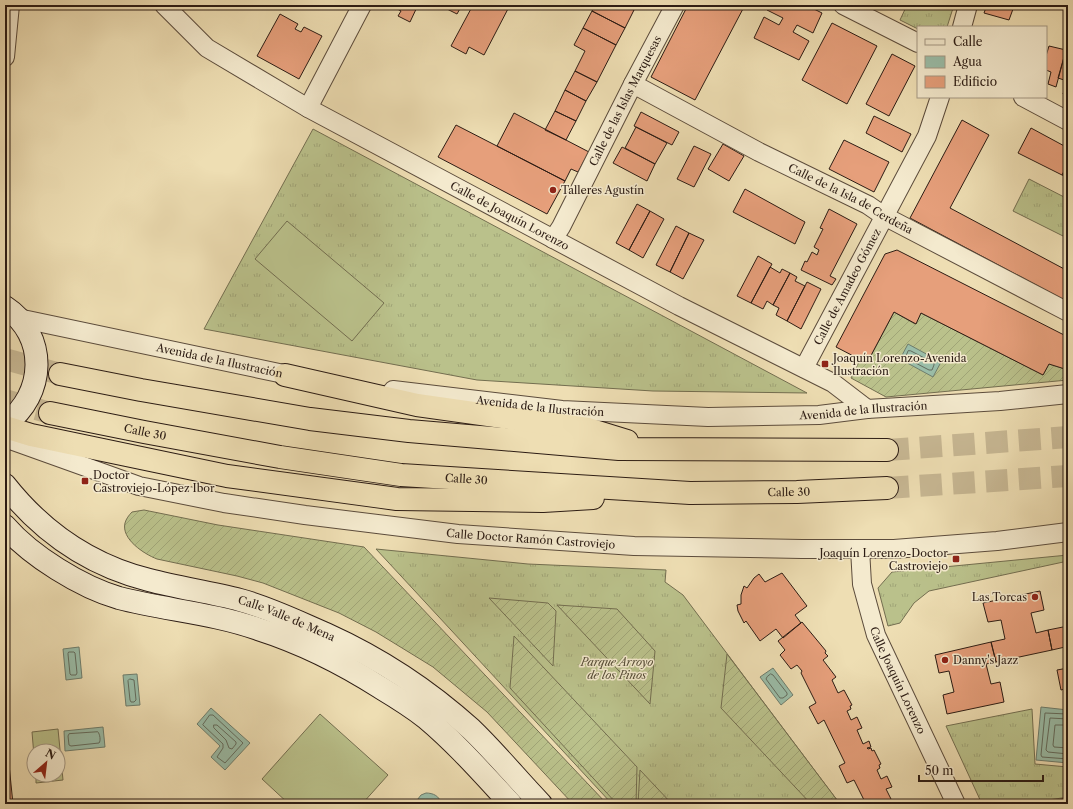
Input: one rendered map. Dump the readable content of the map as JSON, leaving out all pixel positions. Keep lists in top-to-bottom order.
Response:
{
  "streets": {
    "highway": ["Calle 30"],
    "main road": ["Calle Valle de Mena"],
    "street": [
      "Calle de las Islas Marquesas",
      "Calle de la Isla de Cerdeña",
      "Calle de Joaquín Lorenzo",
      "Calle de Amadeo Gómez",
      "Avenida de la Ilustración",
      "Calle Doctor Ramón Castroviejo",
      "Calle Joaquín Lorenzo"
    ]
  },
  "crossings": [
    ["Calle de las Islas Marquesas", "Calle de la Isla de Cerdeña"],
    ["Calle de las Islas Marquesas", "Calle de Joaquín Lorenzo"],
    ["Calle de la Isla de Cerdeña", "Calle de Amadeo Gómez"],
    ["Calle de Joaquín Lorenzo", "Calle de Amadeo Gómez"],
    ["Calle de Joaquín Lorenzo", "Avenida de la Ilustración"],
    ["Calle Doctor Ramón Castroviejo", "Calle Joaquín Lorenzo"]
  ],
  "parks": ["Parque Arroyo de los Pinos"],
  "places": {
    "other": ["Talleres Agustín", "Las Torcas", "Danny's Jazz"],
    "transit": ["Joaquín Lorenzo-Avenida Ilustración", "Doctor Castroviejo-López Ibor", "Joaquín Lorenzo-Doctor Castroviejo"]
  },
  "legend": ["Calle", "Agua", "Edificio"],
  "scale_bar": "50 m",
  "north": "top right"
}
